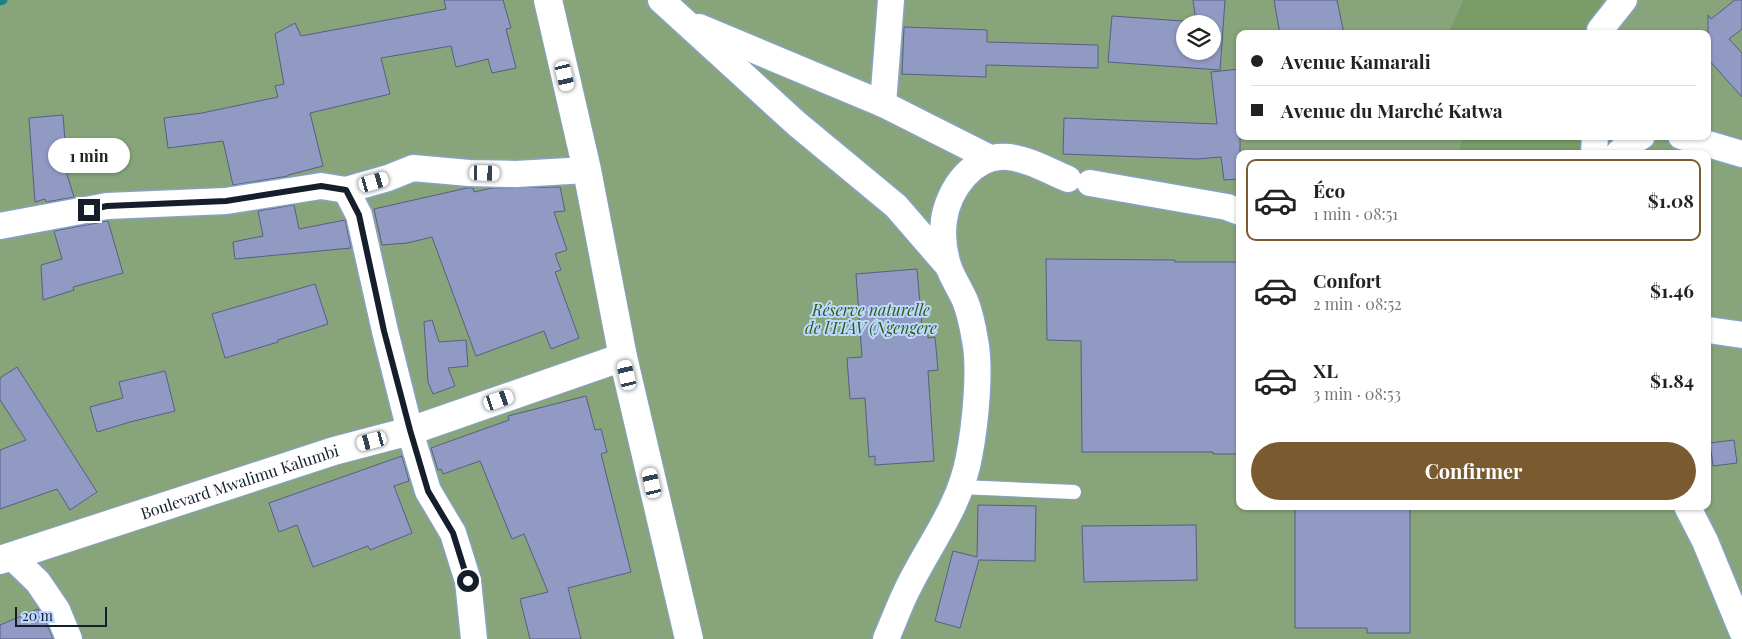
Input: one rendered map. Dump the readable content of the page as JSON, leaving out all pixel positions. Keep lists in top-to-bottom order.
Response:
{
  "streets": {
    "main road": ["Boulevard Mwalimu Kalumbi"]
  },
  "parks": ["Réserve naturelle de l'ITAV (Ngengere"],
  "scale_bar": "20 m",
  "page": {
    "banner": ["Avenue Kamarali", "Avenue du Marché Katwa"],
    "bubble": "1 min",
    "list": [
      {
        "name": "Éco",
        "note": "1 min · 08:51",
        "value": "$1.08"
      },
      {
        "name": "Confort",
        "note": "2 min · 08:52",
        "value": "$1.46"
      },
      {
        "name": "XL",
        "note": "3 min · 08:53",
        "value": "$1.84"
      }
    ],
    "buttons": "Confirmer",
    "scale": "20 m"
  }
}
